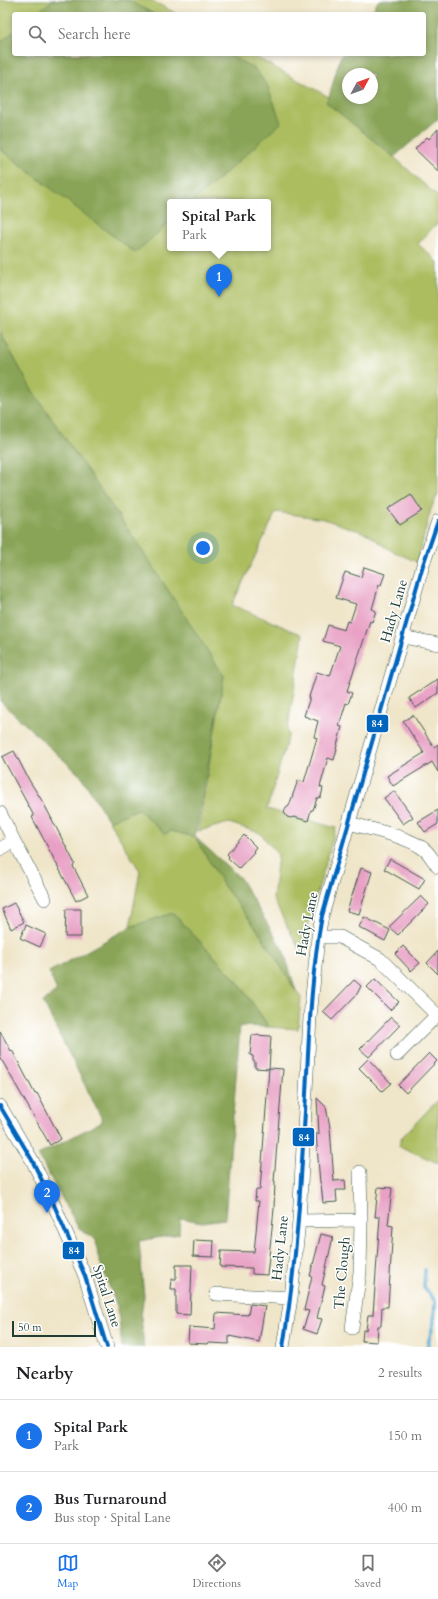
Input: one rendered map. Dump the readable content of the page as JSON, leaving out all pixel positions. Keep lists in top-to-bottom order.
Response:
{
  "streets": {
    "street": ["Hady Lane", "The Clough", "Spital Lane"]
  },
  "crossings": [
    ["Hady Lane", "The Clough"]
  ],
  "lines": ["transit line 84"],
  "scale_bar": "50 m",
  "north": "top right",
  "page": {
    "search": "Search here",
    "popup": ["Spital Park", "Park"],
    "pins": ["1", "2"],
    "scale": "50 m",
    "heading": ["Nearby", "2 results"],
    "list": [
      {
        "mark": "1",
        "name": "Spital Park",
        "note": "Park",
        "value": "150 m"
      },
      {
        "mark": "2",
        "name": "Bus Turnaround",
        "note": "Bus stop · Spital Lane",
        "value": "400 m"
      }
    ],
    "nav": ["Map", "Directions", "Saved"]
  }
}
